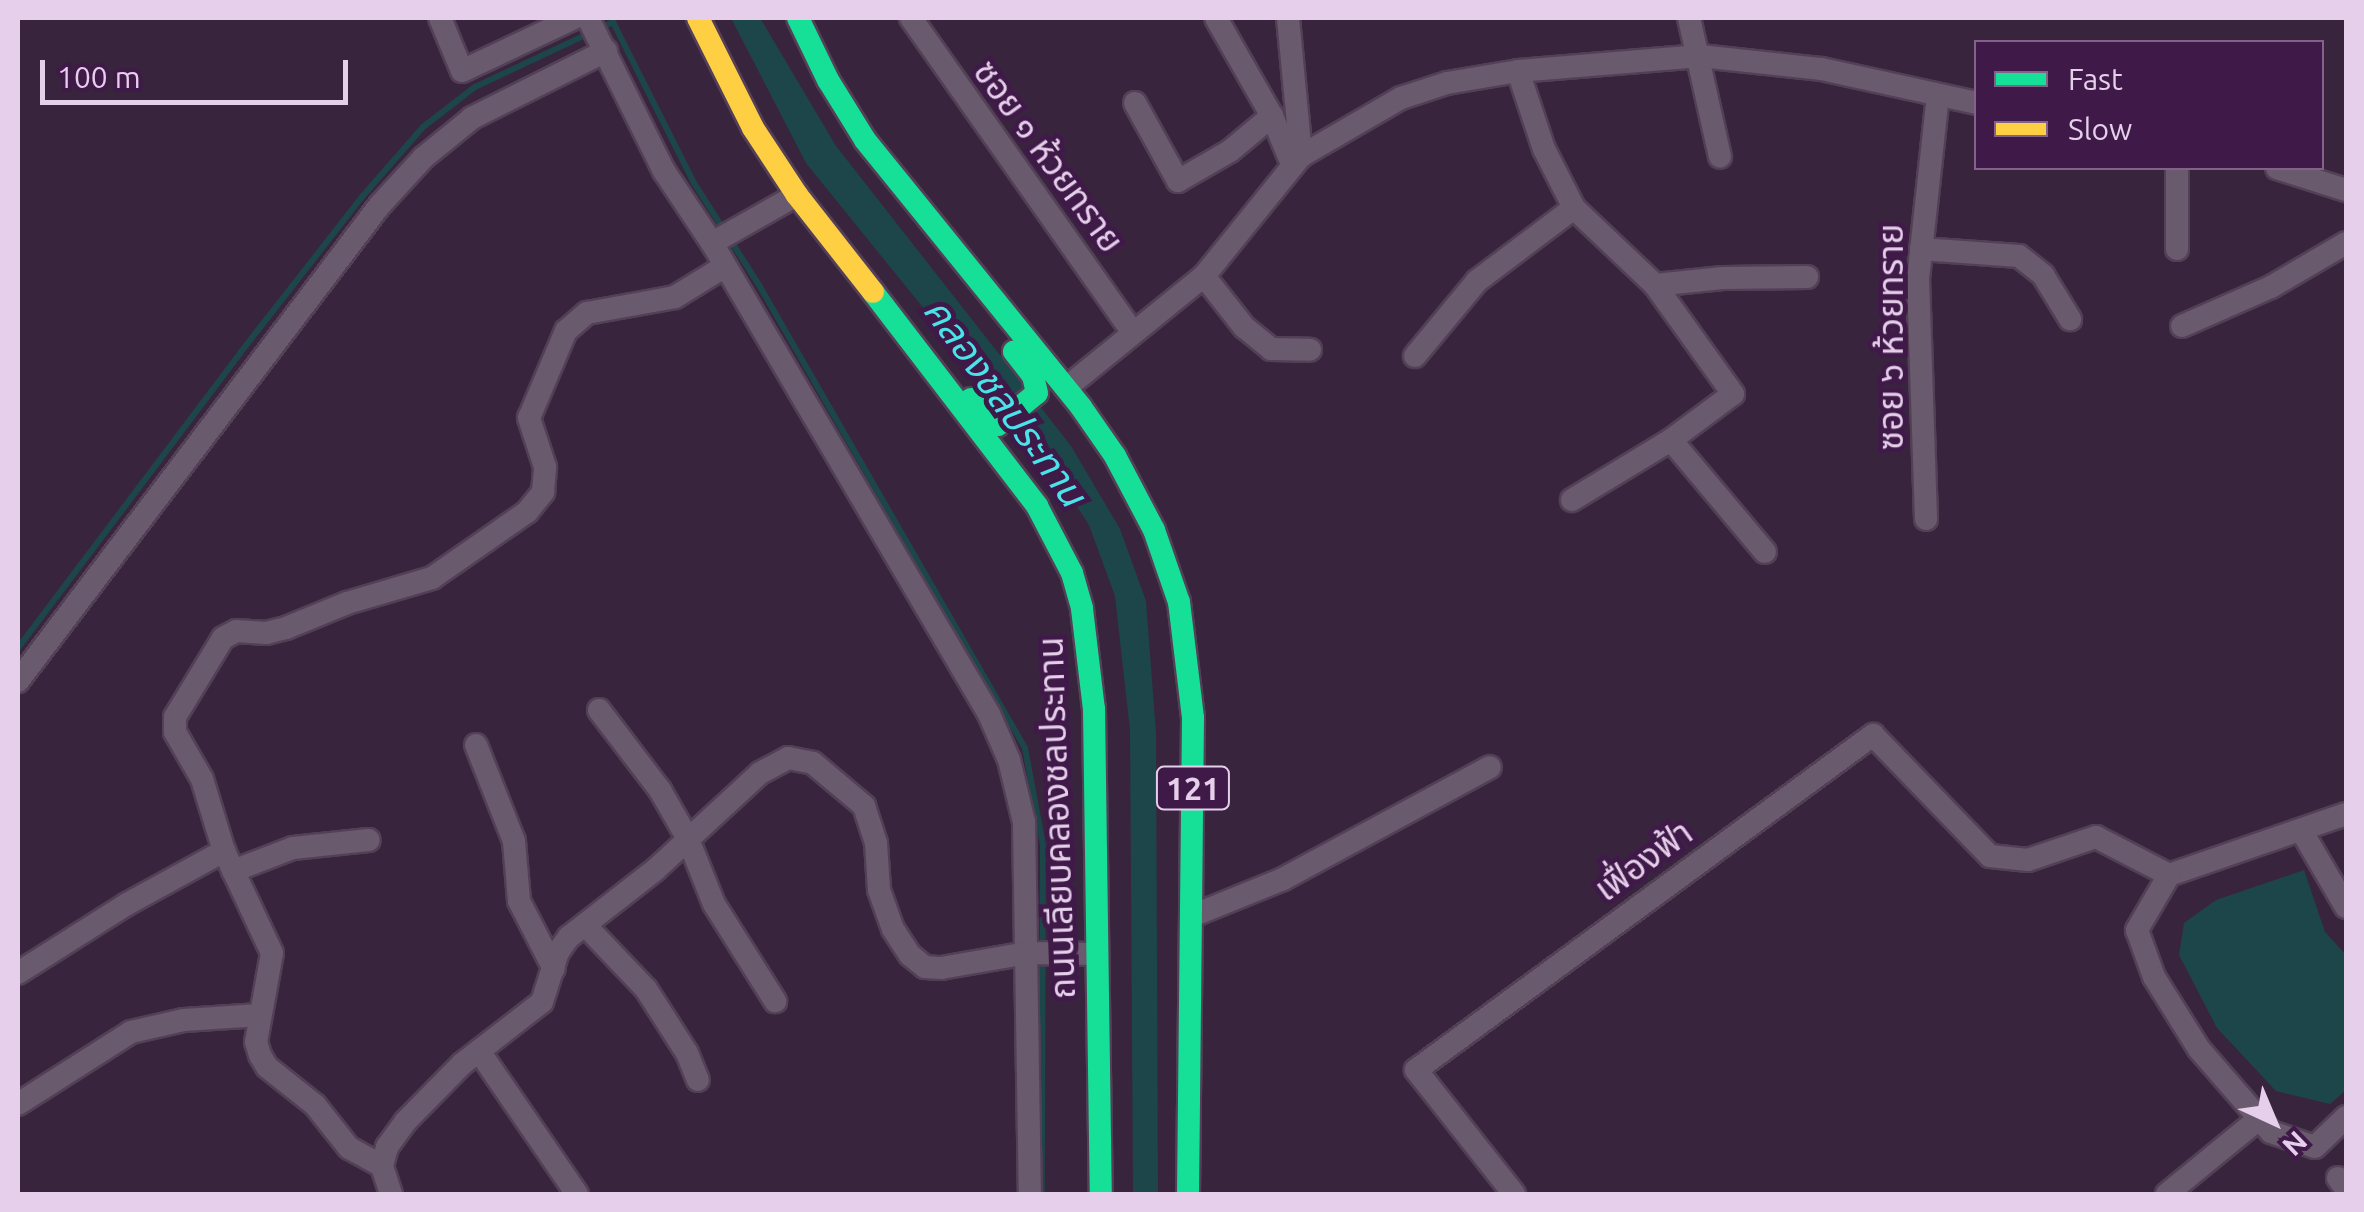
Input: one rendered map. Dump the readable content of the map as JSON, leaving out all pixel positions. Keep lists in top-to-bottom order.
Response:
{
  "streets": {
    "main road": ["121", "ถนนเลียบคลองชลประทาน"],
    "street": ["ซอย ๑ ห้วยทราย", "ซอย ๖ ห้วยทราย", "เฟื่องฟ้า"]
  },
  "water": ["คลองชลประทาน"],
  "legend": ["Fast", "Slow"],
  "scale_bar": "100 m",
  "north": "bottom right"
}
